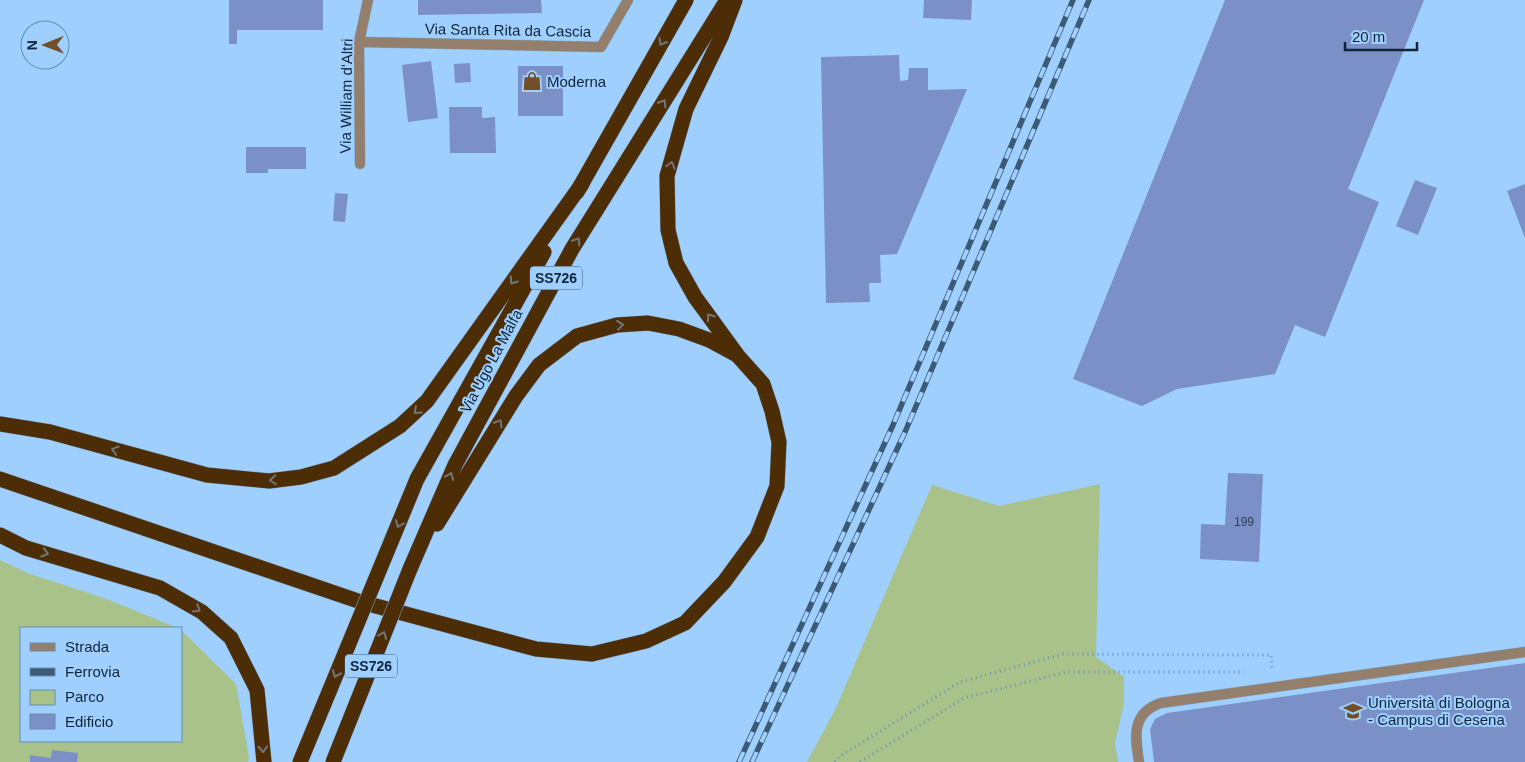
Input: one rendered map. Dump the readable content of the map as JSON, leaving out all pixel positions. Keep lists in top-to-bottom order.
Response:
{
  "streets": {
    "highway": ["SS726", "Via Ugo La Malfa"],
    "street": ["Via Santa Rita da Cascia", "Via William d'Altri"]
  },
  "crossings": [
    ["Via Santa Rita da Cascia", "Via William d'Altri"]
  ],
  "places": {
    "shop": ["Moderna"],
    "school or university": ["Università di Bologna - Campus di Cesena"]
  },
  "house_numbers": ["199"],
  "legend": [
    "Strada",
    "Ferrovia",
    "Parco",
    "Edificio"
  ],
  "scale_bar": "20 m",
  "north": "left"
}
